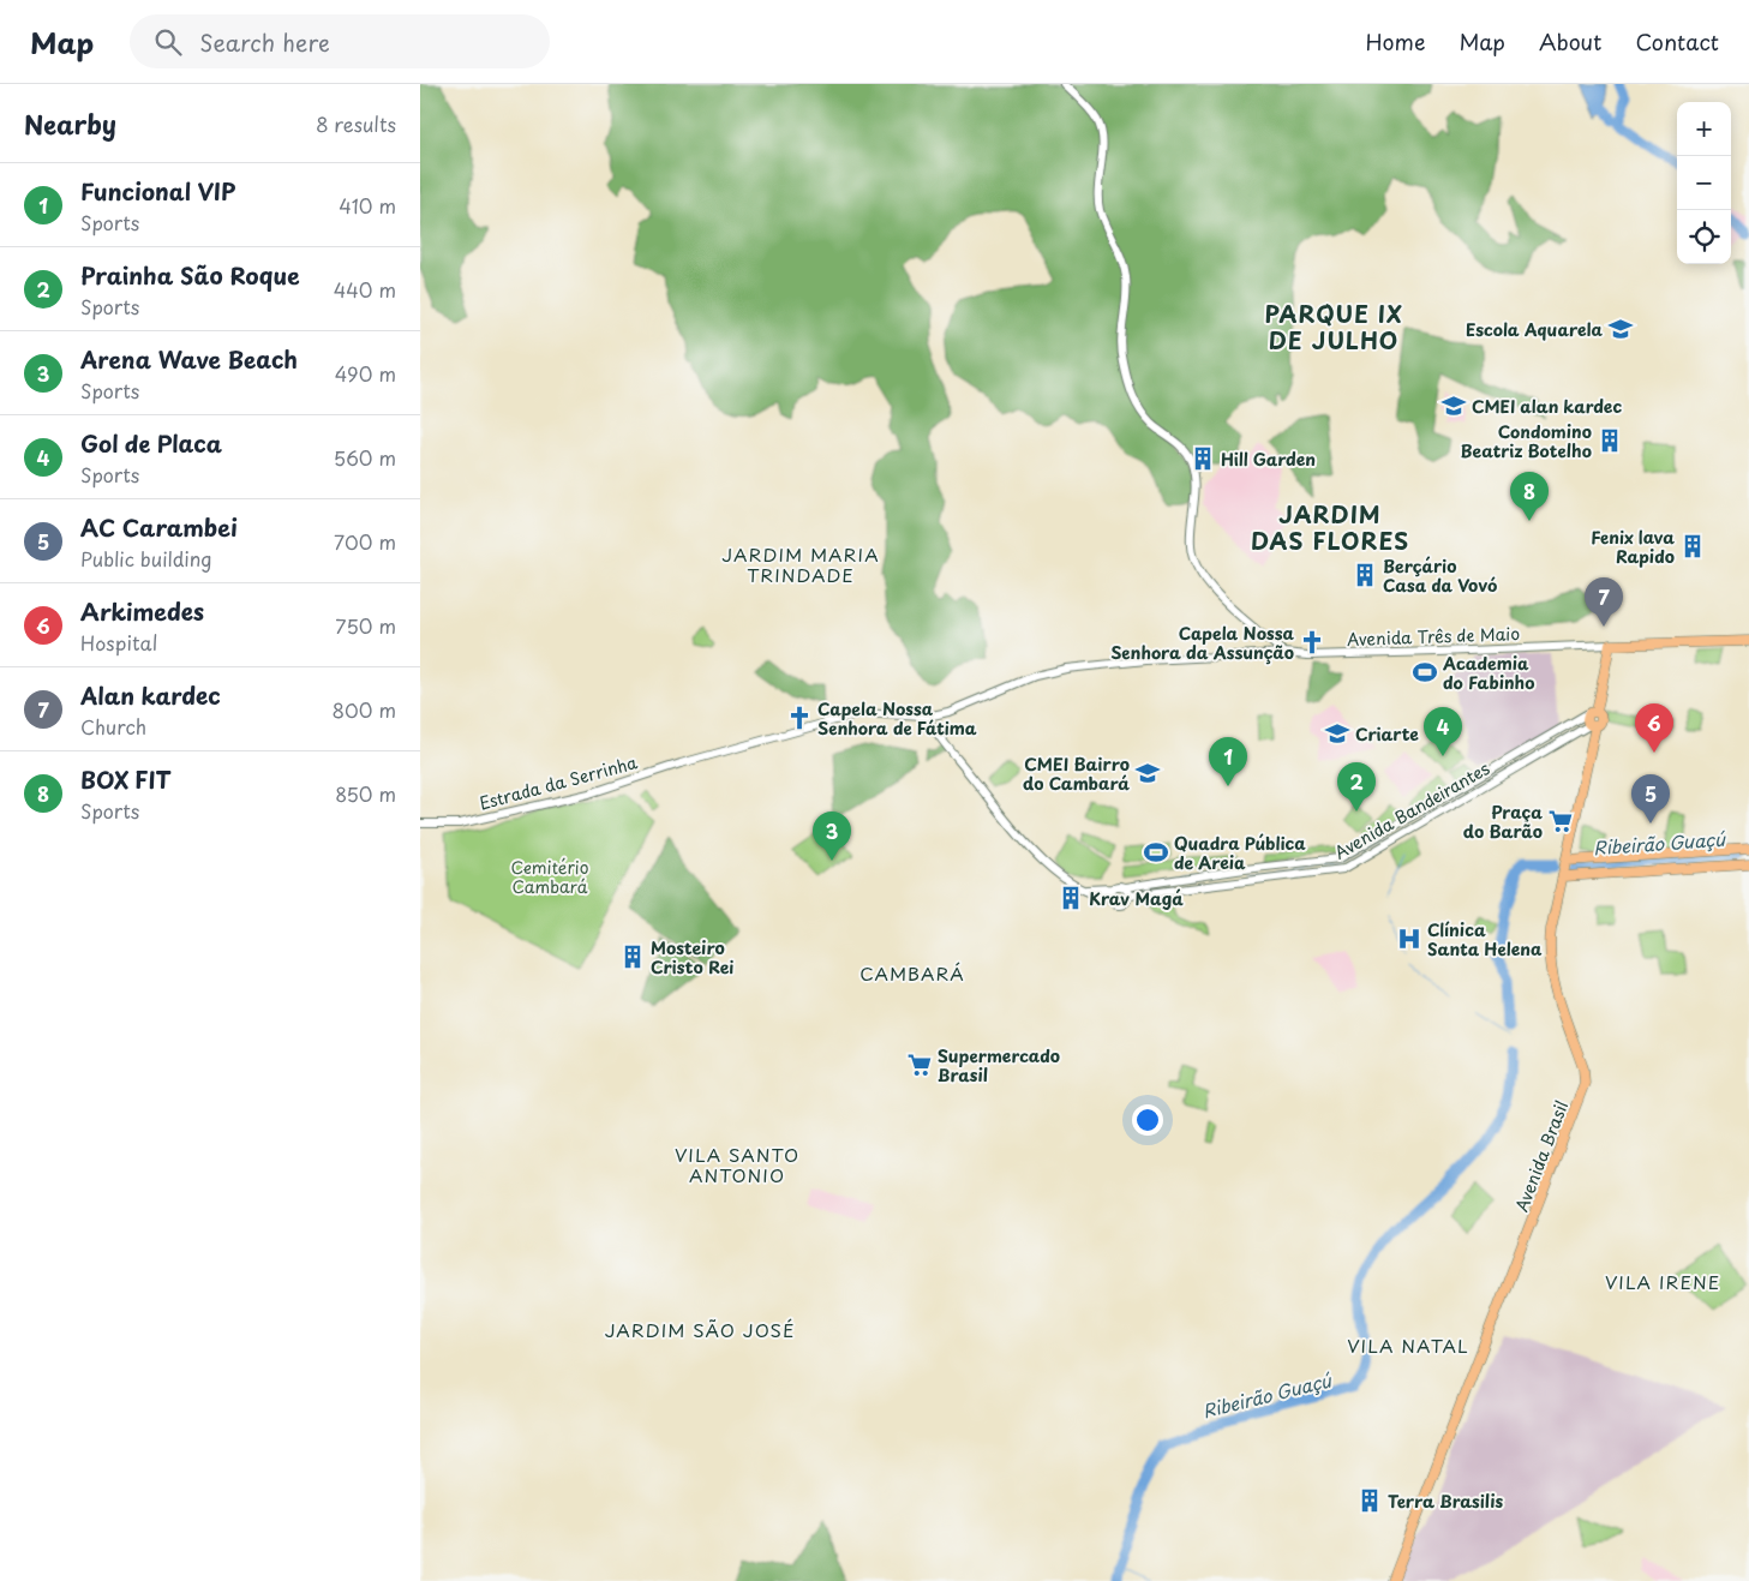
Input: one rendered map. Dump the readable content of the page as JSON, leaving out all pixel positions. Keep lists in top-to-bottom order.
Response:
{
  "streets": {
    "main road": ["Avenida Três de Maio", "Avenida Brasil"],
    "street": ["Estrada da Serrinha", "Avenida Bandeirantes"]
  },
  "crossings": [
    ["Avenida Três de Maio", "Estrada da Serrinha"],
    ["Avenida Bandeirantes", "Avenida Brasil"]
  ],
  "districts": [
    "PARQUE IX DE JULHO",
    "JARDIM DAS FLORES",
    "JARDIM MARIA TRINDADE",
    "CAMBARÁ",
    "VILA SANTO ANTONIO",
    "VILA IRENE",
    "JARDIM SÃO JOSÉ",
    "VILA NATAL"
  ],
  "water": ["Ribeirão Guaçú"],
  "parks": ["Cemitério Cambará"],
  "places": {
    "school or university": [
      "Escola Aquarela",
      "CMEI alan kardec",
      "Criarte",
      "CMEI Bairro do Cambará"
    ],
    "building": [
      "Condomino Beatriz Botelho",
      "Hill Garden",
      "Fenix lava Rapido",
      "Berçário Casa da Vovó",
      "Krav Magá",
      "Mosteiro Cristo Rei",
      "Terra Brasilis"
    ],
    "church": ["Capela Nossa Senhora da Assunção", "Capela Nossa Senhora de Fátima"],
    "sports": ["Academia do Fabinho", "Quadra Pública de Areia"],
    "supermarket": ["Praça do Barão", "Supermercado Brasil"],
    "hospital": ["Clínica Santa Helena"]
  },
  "page": {
    "header": "Map",
    "search": "Search here",
    "nav": [
      "Home",
      "Map",
      "About",
      "Contact"
    ],
    "heading": ["Nearby", "8 results"],
    "map_buttons": ["+", "−"],
    "list": [
      {
        "mark": "1",
        "name": "Funcional VIP",
        "note": "Sports",
        "value": "410 m"
      },
      {
        "mark": "2",
        "name": "Prainha São Roque",
        "note": "Sports",
        "value": "440 m"
      },
      {
        "mark": "3",
        "name": "Arena Wave Beach",
        "note": "Sports",
        "value": "490 m"
      },
      {
        "mark": "4",
        "name": "Gol de Placa",
        "note": "Sports",
        "value": "560 m"
      },
      {
        "mark": "5",
        "name": "AC Carambei",
        "note": "Public building",
        "value": "700 m"
      },
      {
        "mark": "6",
        "name": "Arkimedes",
        "note": "Hospital",
        "value": "750 m"
      },
      {
        "mark": "7",
        "name": "Alan kardec",
        "note": "Church",
        "value": "800 m"
      },
      {
        "mark": "8",
        "name": "BOX FIT",
        "note": "Sports",
        "value": "850 m"
      }
    ],
    "pins": [
      "8",
      "7",
      "6",
      "4",
      "1",
      "2",
      "5",
      "3"
    ]
  }
}
